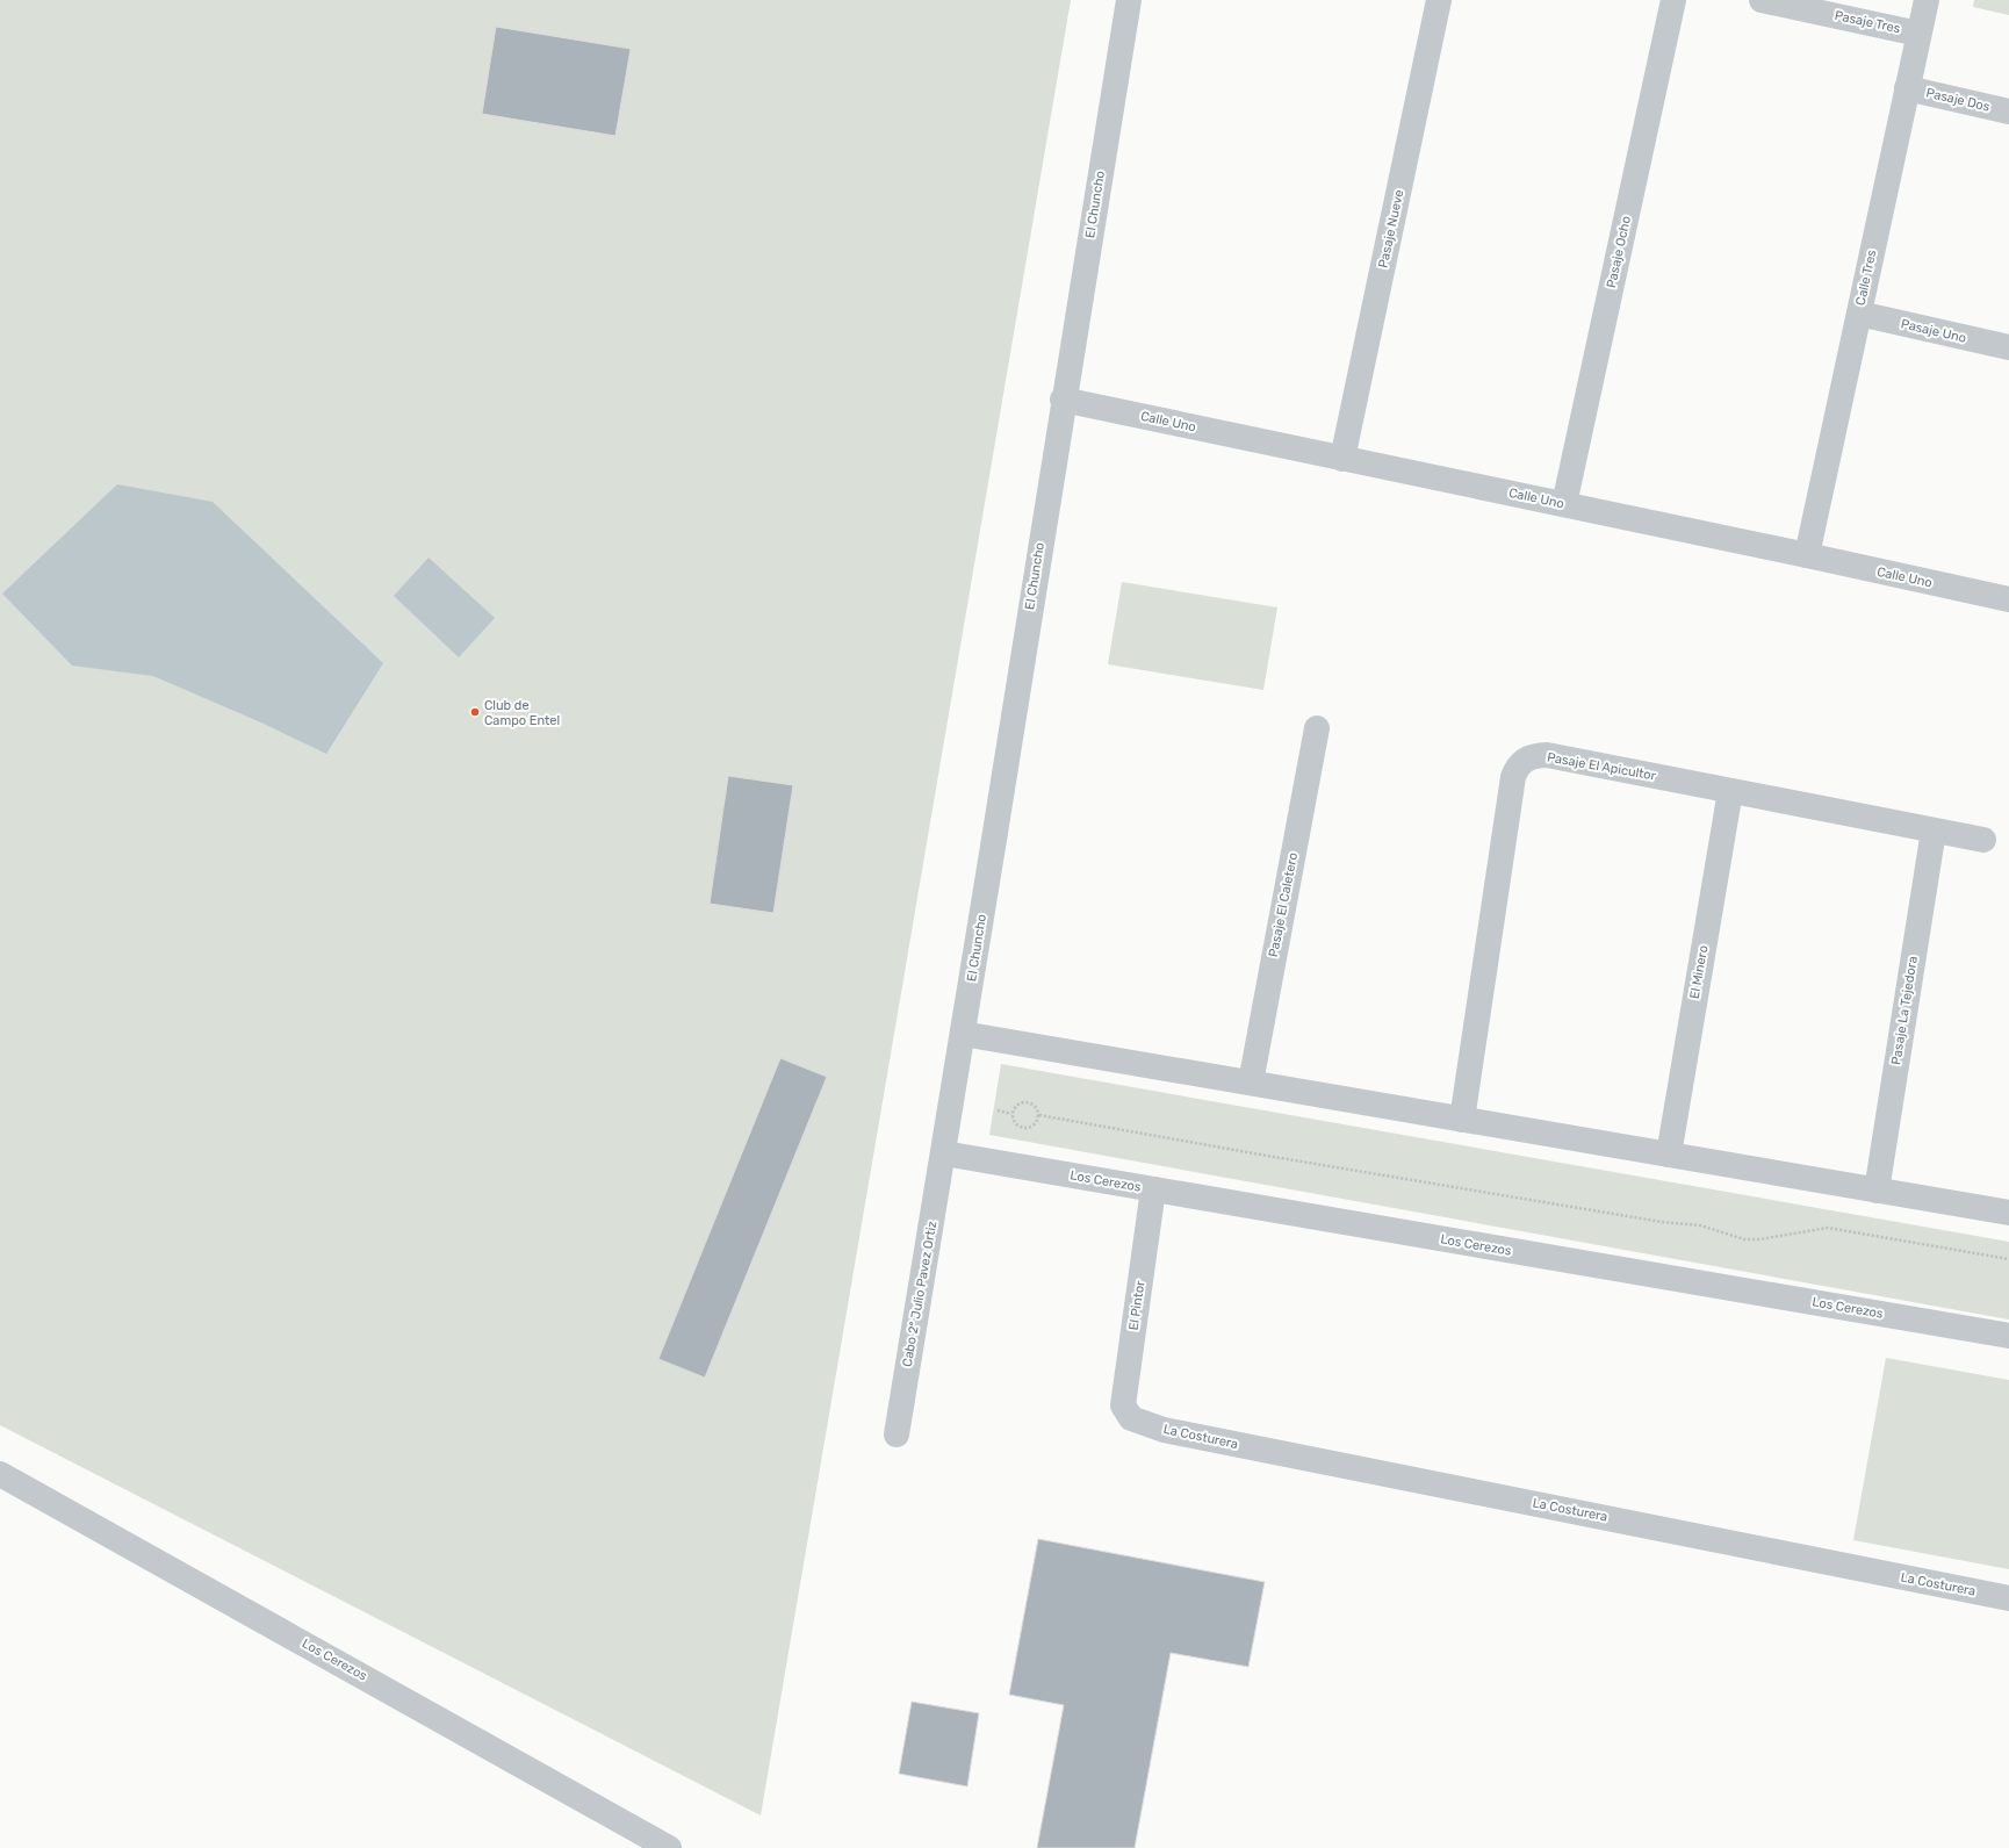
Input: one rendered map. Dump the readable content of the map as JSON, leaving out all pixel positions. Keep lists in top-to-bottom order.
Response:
{
  "streets": {
    "street": [
      "Pasaje Tres",
      "Pasaje Dos",
      "El Chuncho",
      "Pasaje Nueve",
      "Pasaje Ocho",
      "Calle Tres",
      "Pasaje Uno",
      "Calle Uno",
      "Pasaje El Apicultor",
      "Pasaje El Caletero",
      "El Minero",
      "Pasaje La Tejedora",
      "Los Cerezos",
      "Cabo 2º Julio Pavez Ortiz",
      "El Pintor",
      "La Costurera"
    ]
  },
  "crossings": [
    ["Pasaje Tres", "Calle Tres"],
    ["Pasaje Dos", "Calle Tres"],
    ["El Chuncho", "Calle Uno"],
    ["El Chuncho", "Los Cerezos"],
    ["El Chuncho", "Cabo 2º Julio Pavez Ortiz"],
    ["Pasaje Nueve", "Calle Uno"],
    ["Pasaje Ocho", "Calle Uno"],
    ["Calle Tres", "Pasaje Uno"],
    ["Calle Tres", "Calle Uno"],
    ["Pasaje El Apicultor", "El Minero"],
    ["Pasaje El Apicultor", "Pasaje La Tejedora"],
    ["Los Cerezos", "Cabo 2º Julio Pavez Ortiz"],
    ["Los Cerezos", "El Pintor"],
    ["El Pintor", "La Costurera"]
  ],
  "places": ["Club de Campo Entel"]
}
